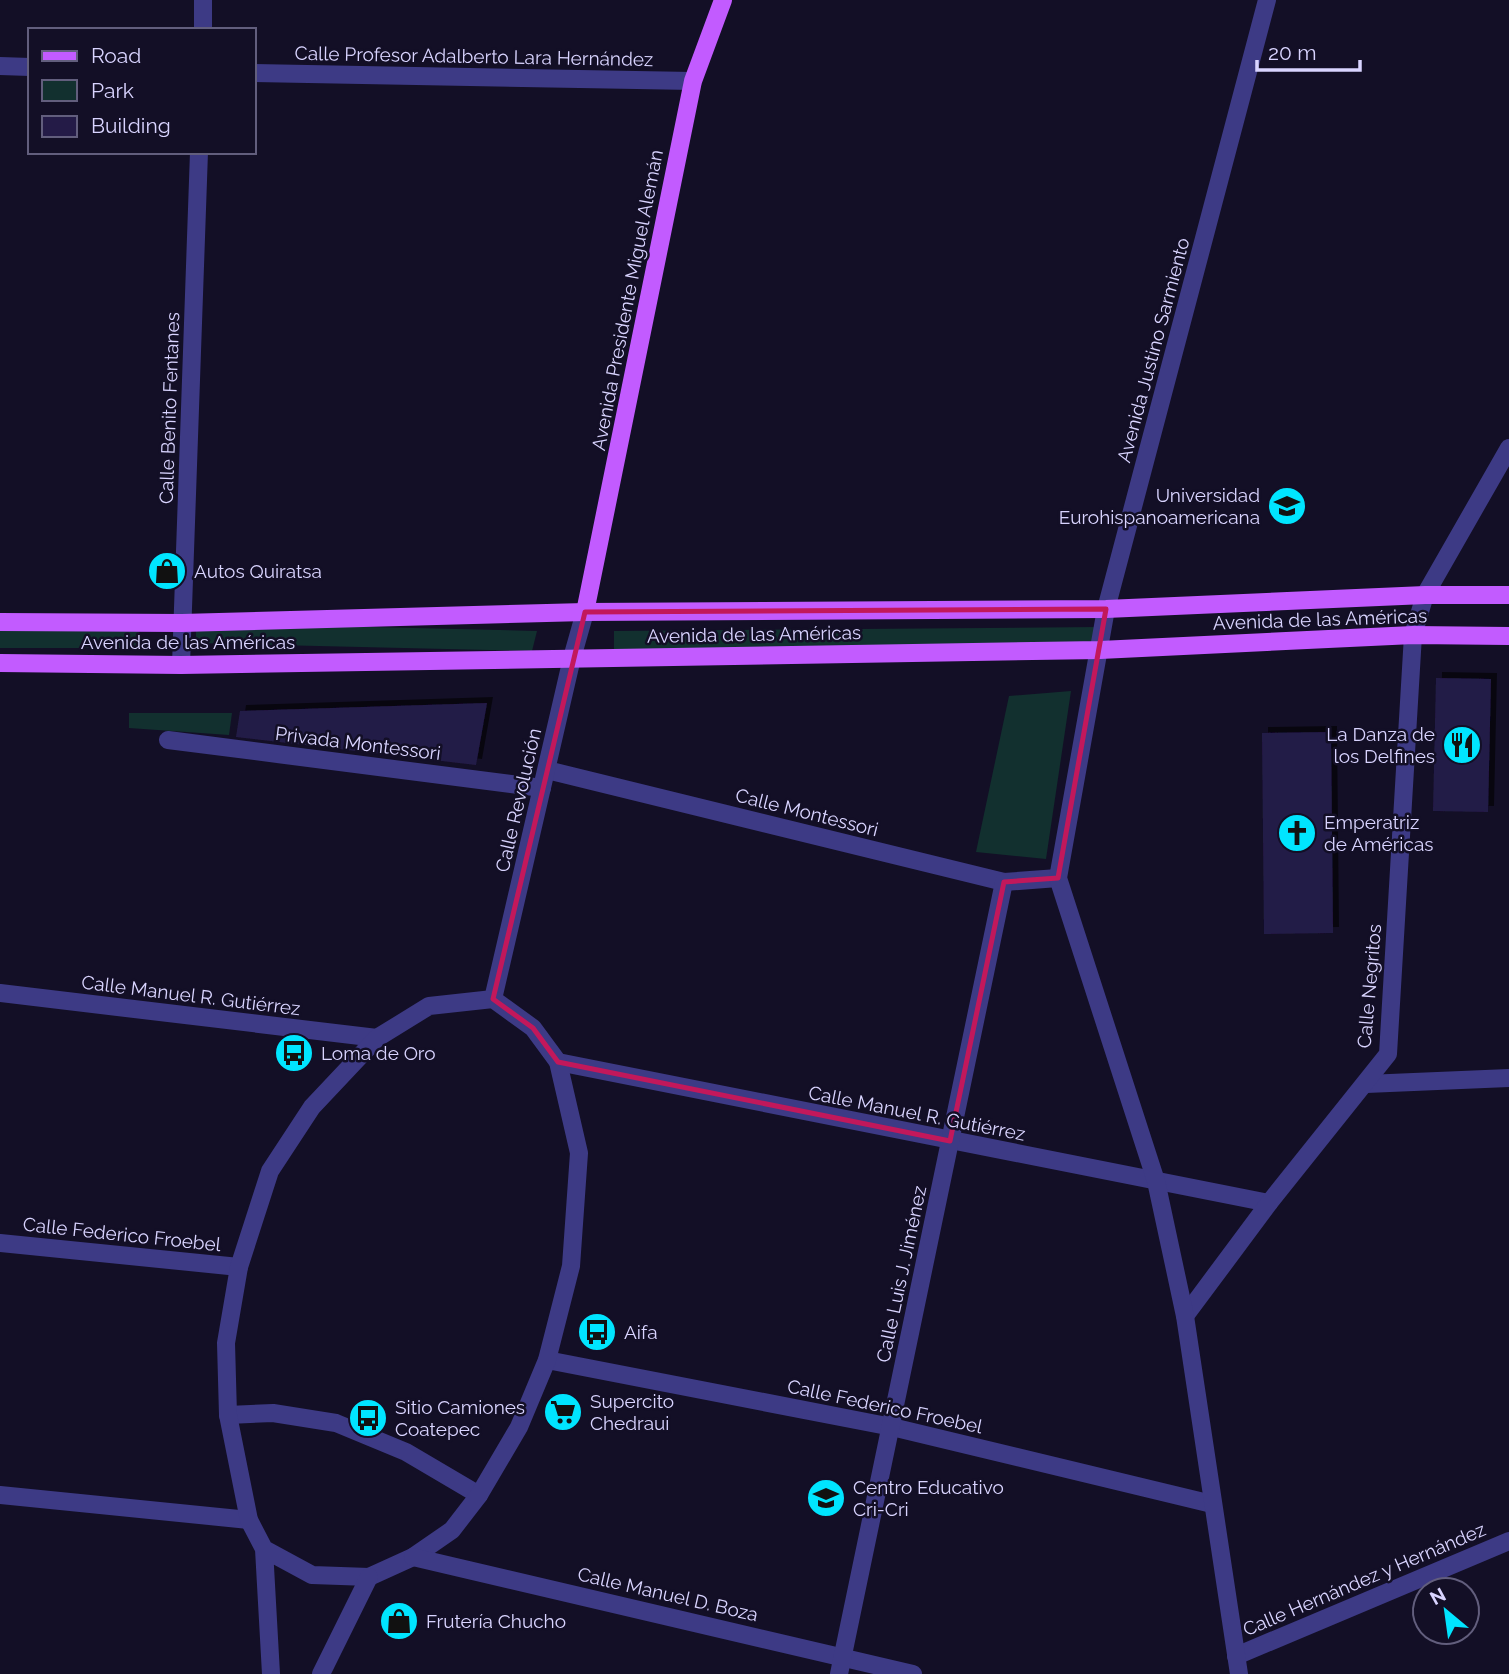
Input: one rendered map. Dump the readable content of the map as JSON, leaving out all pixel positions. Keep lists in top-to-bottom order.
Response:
{
  "streets": {
    "main road": ["Avenida Presidente Miguel Alemán", "Avenida de las Américas"],
    "street": [
      "Calle Profesor Adalberto Lara Hernández",
      "Avenida Justino Sarmiento",
      "Calle Benito Fentanes",
      "Privada Montessori",
      "Calle Revolución",
      "Calle Montessori",
      "Calle Negritos",
      "Calle Manuel R. Gutiérrez",
      "Calle Federico Froebel",
      "Calle Luis J. Jiménez",
      "Calle Hernández y Hernández",
      "Calle Manuel D. Boza"
    ]
  },
  "crossings": [
    ["Calle Profesor Adalberto Lara Hernández", "Avenida Presidente Miguel Alemán"],
    ["Avenida Presidente Miguel Alemán", "Avenida de las Américas"],
    ["Avenida Presidente Miguel Alemán", "Calle Revolución"],
    ["Avenida Justino Sarmiento", "Avenida de las Américas"],
    ["Avenida Justino Sarmiento", "Calle Montessori"],
    ["Calle Benito Fentanes", "Avenida de las Américas"],
    ["Avenida de las Américas", "Calle Revolución"],
    ["Avenida de las Américas", "Calle Negritos"],
    ["Privada Montessori", "Calle Revolución"],
    ["Privada Montessori", "Calle Montessori"],
    ["Calle Revolución", "Calle Montessori"],
    ["Calle Montessori", "Calle Luis J. Jiménez"],
    ["Calle Negritos", "Calle Manuel R. Gutiérrez"],
    ["Calle Manuel R. Gutiérrez", "Calle Luis J. Jiménez"],
    ["Calle Federico Froebel", "Calle Luis J. Jiménez"],
    ["Calle Luis J. Jiménez", "Calle Manuel D. Boza"]
  ],
  "places": {
    "school or university": ["Universidad Eurohispanoamericana", "Centro Educativo Cri-Cri"],
    "shop": ["Autos Quiratsa", "Frutería Chucho"],
    "restaurant": ["La Danza de los Delfines"],
    "church": ["Emperatriz de Américas"],
    "bus stop": ["Loma de Oro", "Aifa", "Sitio Camiones Coatepec"],
    "supermarket": ["Supercito Chedraui"]
  },
  "legend": ["Road", "Park", "Building"],
  "scale_bar": "20 m",
  "north": "top left"
}
